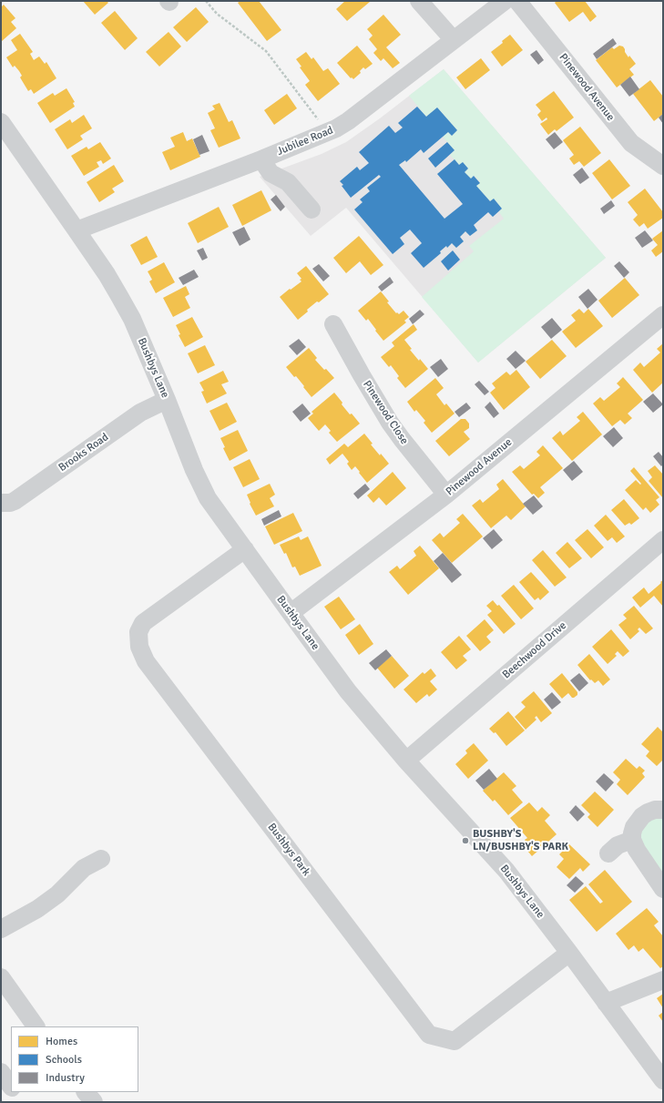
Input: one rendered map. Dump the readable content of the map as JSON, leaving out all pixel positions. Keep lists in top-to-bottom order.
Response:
{
  "streets": {
    "street": [
      "Pinewood Avenue",
      "Jubilee Road",
      "Bushbys Lane",
      "Pinewood Close",
      "Brooks Road",
      "Beechwood Drive",
      "Bushbys Park"
    ]
  },
  "crossings": [
    ["Pinewood Avenue", "Bushbys Lane"],
    ["Pinewood Avenue", "Pinewood Close"],
    ["Jubilee Road", "Bushbys Lane"],
    ["Bushbys Lane", "Brooks Road"],
    ["Bushbys Lane", "Beechwood Drive"],
    ["Bushbys Lane", "Bushbys Park"]
  ],
  "places": ["BUSHBY'S LN/BUSHBY'S PARK"],
  "legend": ["Homes", "Schools", "Industry"]
}
